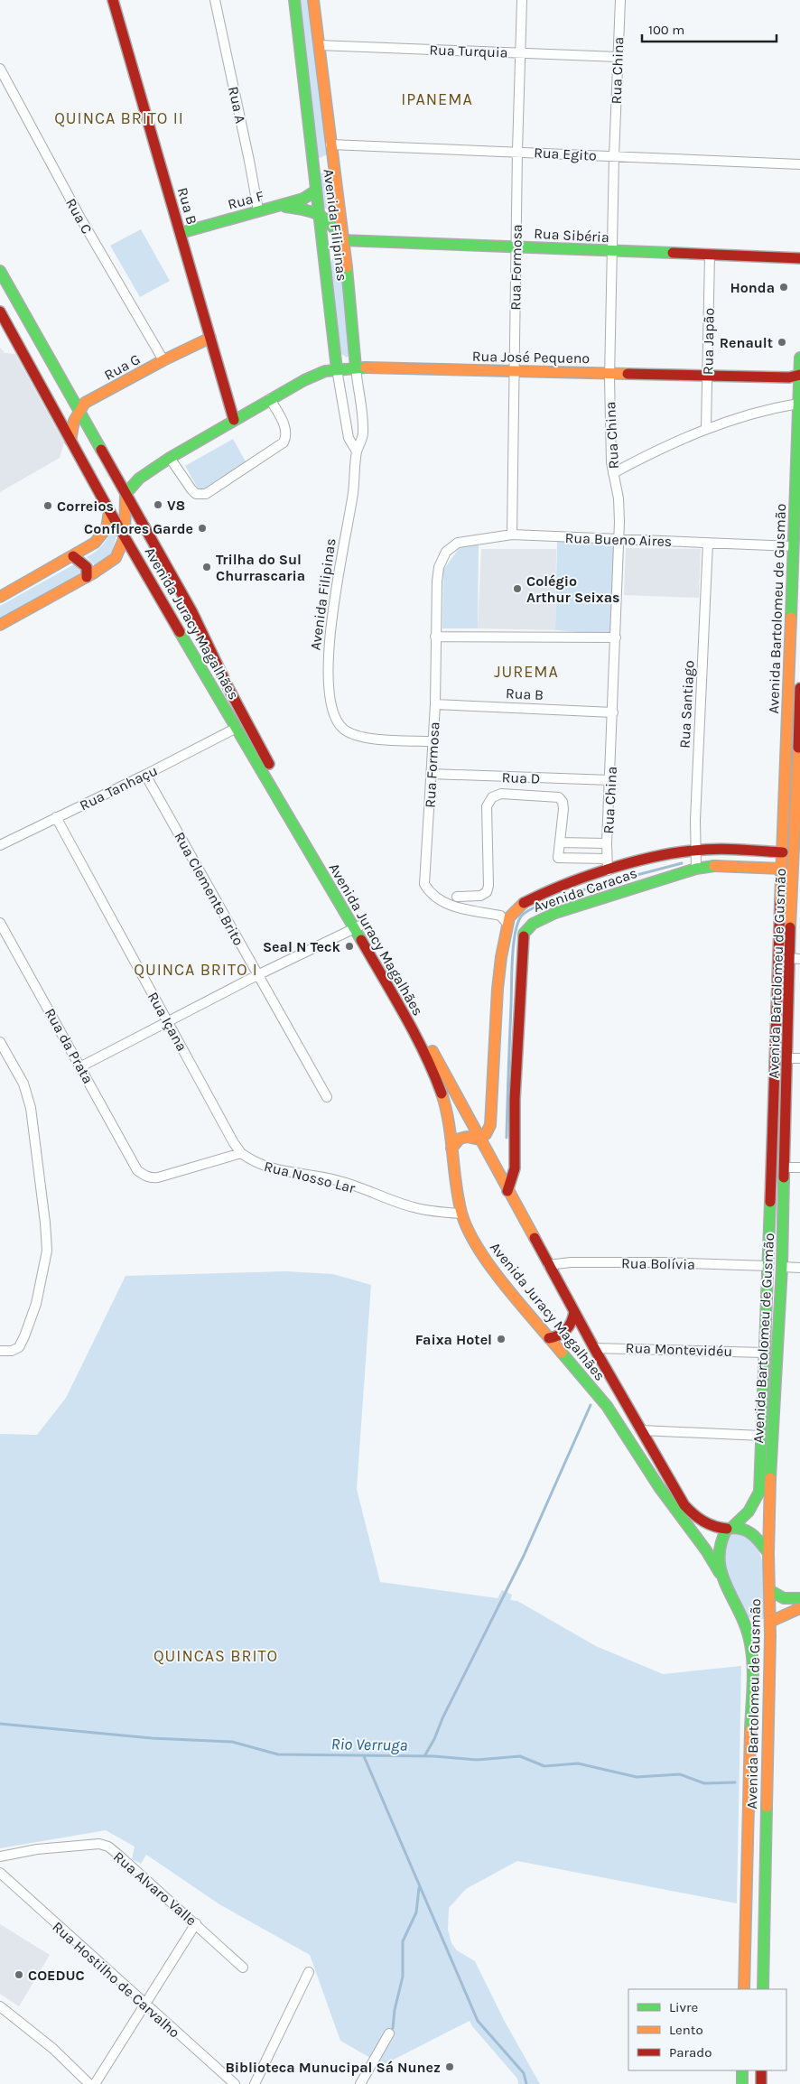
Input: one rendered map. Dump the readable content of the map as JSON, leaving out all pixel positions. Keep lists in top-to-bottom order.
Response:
{
  "streets": {
    "main road": [
      "Rua F",
      "Rua B",
      "Avenida Filipinas",
      "Rua Sibéria",
      "Rua José Pequeno",
      "Rua G",
      "Avenida Bartolomeu de Gusmão",
      "Avenida Juracy Magalhães",
      "Avenida Caracas"
    ],
    "street": [
      "Rua Turquia",
      "Rua China",
      "Rua A",
      "Rua Egito",
      "Rua C",
      "Rua Formosa",
      "Rua Japão",
      "Rua Bueno Aires",
      "Rua Santiago",
      "Rua D",
      "Rua Tanhaçu",
      "Rua Clemente Brito",
      "Rua Içana",
      "Rua da Prata",
      "Rua Nosso Lar",
      "Rua Bolívia",
      "Rua Montevidéu",
      "Rua Alvaro Valle",
      "Rua Hostilho de Carvalho"
    ]
  },
  "crossings": [
    ["Rua Turquia", "Rua China"],
    ["Rua Turquia", "Avenida Filipinas"],
    ["Rua Turquia", "Rua Formosa"],
    ["Rua China", "Rua Egito"],
    ["Rua China", "Rua B"],
    ["Rua China", "Rua Sibéria"],
    ["Rua China", "Rua José Pequeno"],
    ["Rua China", "Rua Bueno Aires"],
    ["Rua China", "Rua D"],
    ["Rua China", "Avenida Caracas"],
    ["Rua A", "Rua F"],
    ["Rua Egito", "Avenida Filipinas"],
    ["Rua Egito", "Rua Formosa"],
    ["Rua F", "Rua B"],
    ["Rua F", "Avenida Filipinas"],
    ["Rua B", "Rua Formosa"],
    ["Rua B", "Rua José Pequeno"],
    ["Rua B", "Rua G"],
    ["Rua C", "Rua G"],
    ["Avenida Filipinas", "Rua Sibéria"],
    ["Avenida Filipinas", "Rua Formosa"],
    ["Avenida Filipinas", "Rua José Pequeno"],
    ["Rua Sibéria", "Rua Formosa"],
    ["Rua Sibéria", "Rua Japão"],
    ["Rua Formosa", "Rua José Pequeno"],
    ["Rua Formosa", "Rua Bueno Aires"],
    ["Rua Formosa", "Rua D"],
    ["Rua Formosa", "Avenida Caracas"],
    ["Rua Japão", "Rua José Pequeno"],
    ["Rua José Pequeno", "Avenida Bartolomeu de Gusmão"],
    ["Rua José Pequeno", "Avenida Juracy Magalhães"],
    ["Rua G", "Avenida Juracy Magalhães"],
    ["Rua Bueno Aires", "Avenida Bartolomeu de Gusmão"],
    ["Rua Bueno Aires", "Rua Santiago"],
    ["Avenida Bartolomeu de Gusmão", "Avenida Juracy Magalhães"],
    ["Avenida Bartolomeu de Gusmão", "Avenida Caracas"],
    ["Avenida Bartolomeu de Gusmão", "Rua Bolívia"],
    ["Avenida Bartolomeu de Gusmão", "Rua Montevidéu"],
    ["Avenida Juracy Magalhães", "Rua Tanhaçu"],
    ["Avenida Juracy Magalhães", "Avenida Caracas"],
    ["Avenida Juracy Magalhães", "Rua Nosso Lar"],
    ["Avenida Juracy Magalhães", "Rua Bolívia"],
    ["Avenida Juracy Magalhães", "Rua Montevidéu"],
    ["Rua Santiago", "Avenida Caracas"],
    ["Rua Tanhaçu", "Rua Clemente Brito"],
    ["Rua Tanhaçu", "Rua Içana"],
    ["Rua Içana", "Rua da Prata"],
    ["Rua Içana", "Rua Nosso Lar"],
    ["Rua da Prata", "Rua Nosso Lar"]
  ],
  "districts": [
    "IPANEMA",
    "QUINCA BRITO II",
    "JUREMA",
    "QUINCA BRITO I",
    "QUINCAS BRITO"
  ],
  "water": ["Rio Verruga"],
  "places": [
    "Honda",
    "Renault",
    "V8",
    "Correios",
    "Conflores Garde",
    "Trilha do Sul Churrascaria",
    "Colégio Arthur Seixas",
    "Seal N Teck",
    "Faixa Hotel",
    "COEDUC",
    "Biblioteca Munucipal Sá Nunez"
  ],
  "legend": ["Livre", "Lento", "Parado"],
  "scale_bar": "100 m"
}
